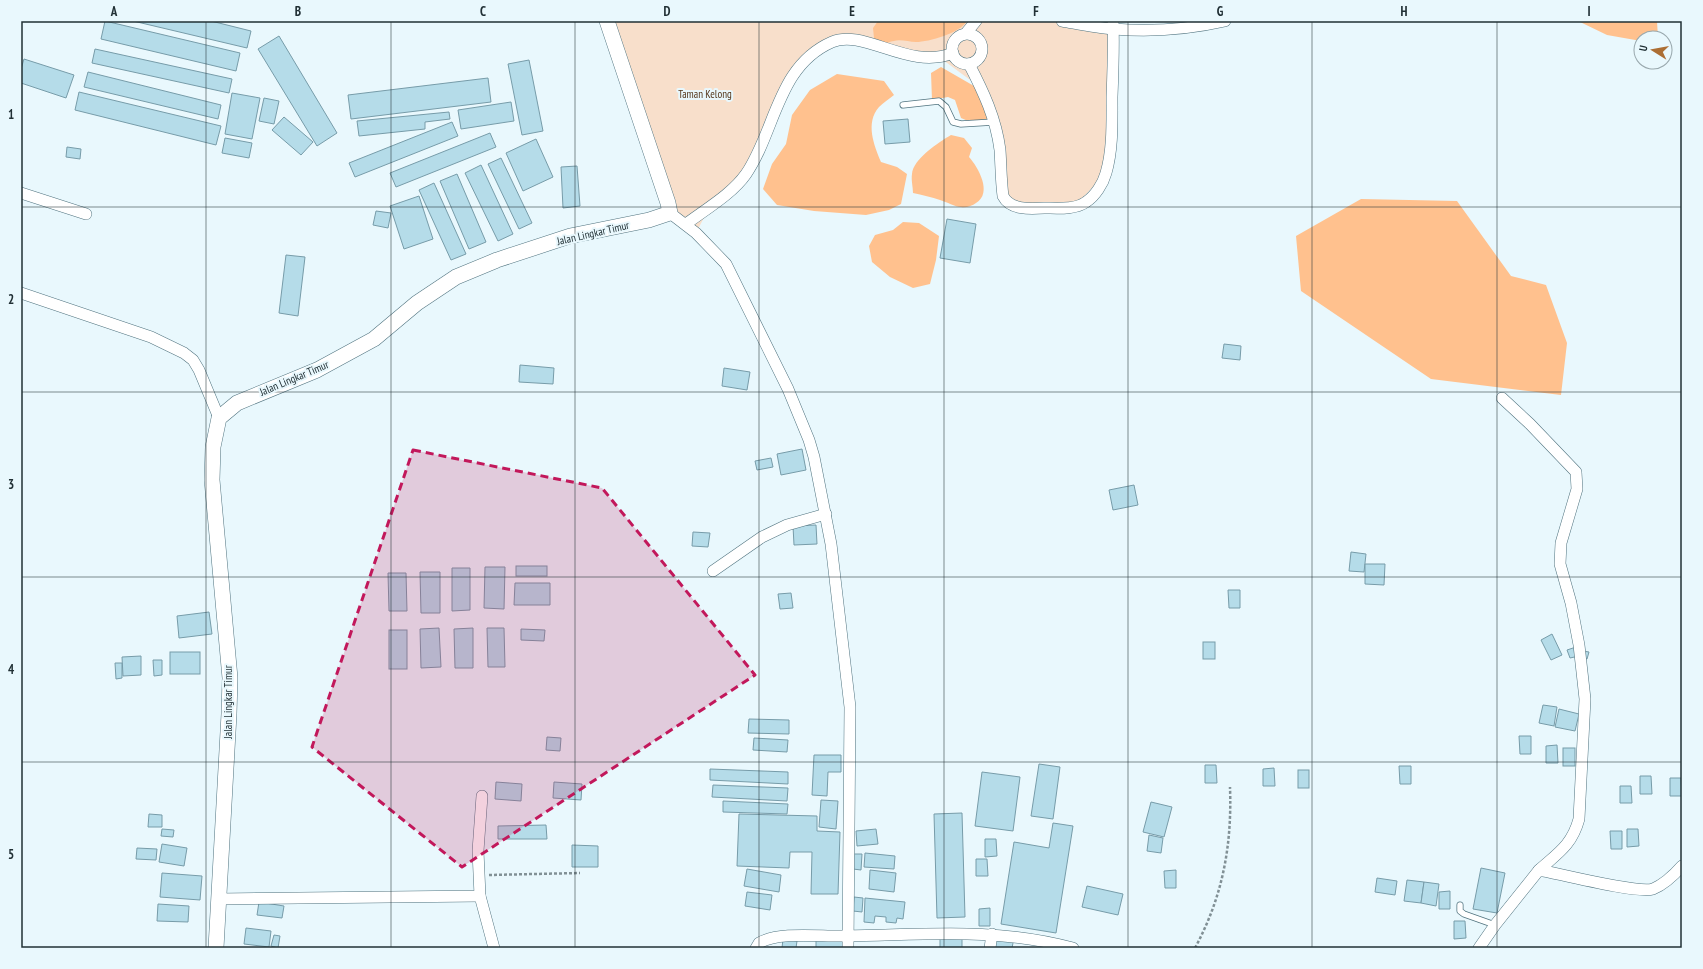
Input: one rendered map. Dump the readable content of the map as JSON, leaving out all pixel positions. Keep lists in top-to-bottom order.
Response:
{
  "streets": {
    "main road": ["Jalan Lingkar Timur"]
  },
  "parks": ["Taman Kelong"],
  "north": "left",
  "grid": {
    "columns": [
      "A",
      "B",
      "C",
      "D",
      "E",
      "F",
      "G",
      "H",
      "I"
    ],
    "rows": [
      "1",
      "2",
      "3",
      "4",
      "5"
    ]
  }
}
